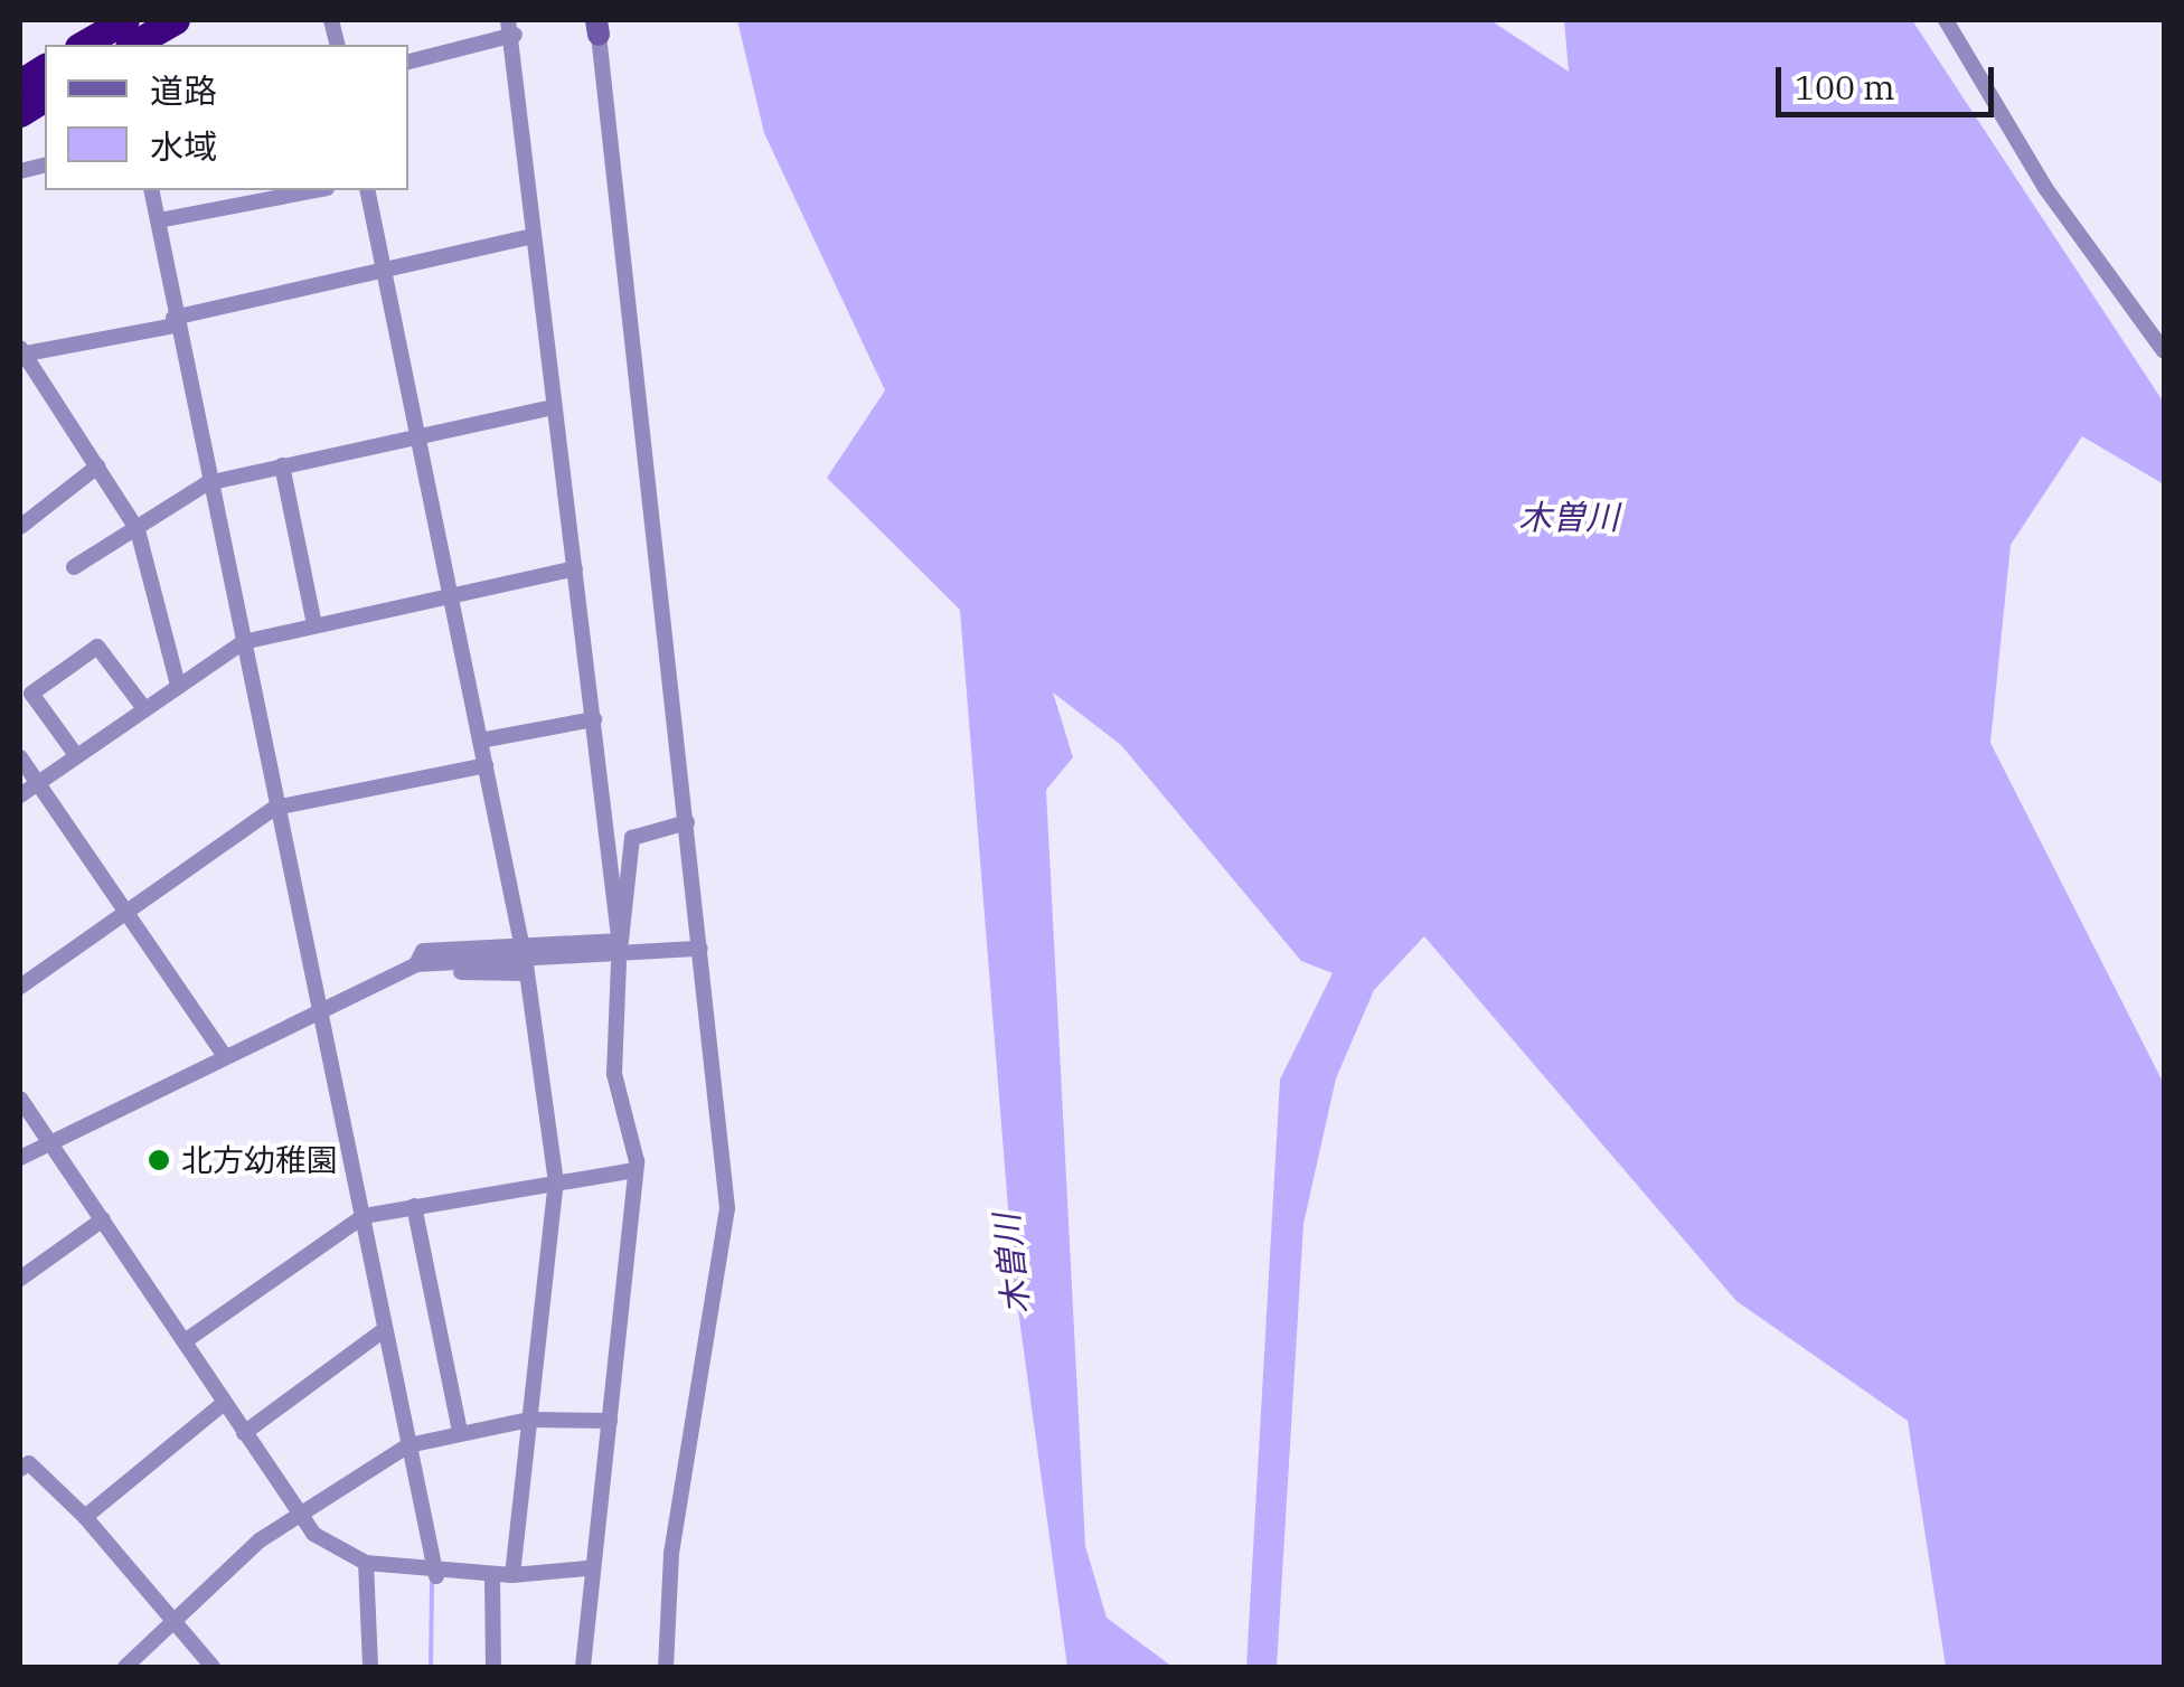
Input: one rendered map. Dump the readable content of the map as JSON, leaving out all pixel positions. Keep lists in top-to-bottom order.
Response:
{
  "water": ["木曽川"],
  "places": ["北方幼稚園"],
  "legend": ["道路", "水域"],
  "scale_bar": "100 m"
}
